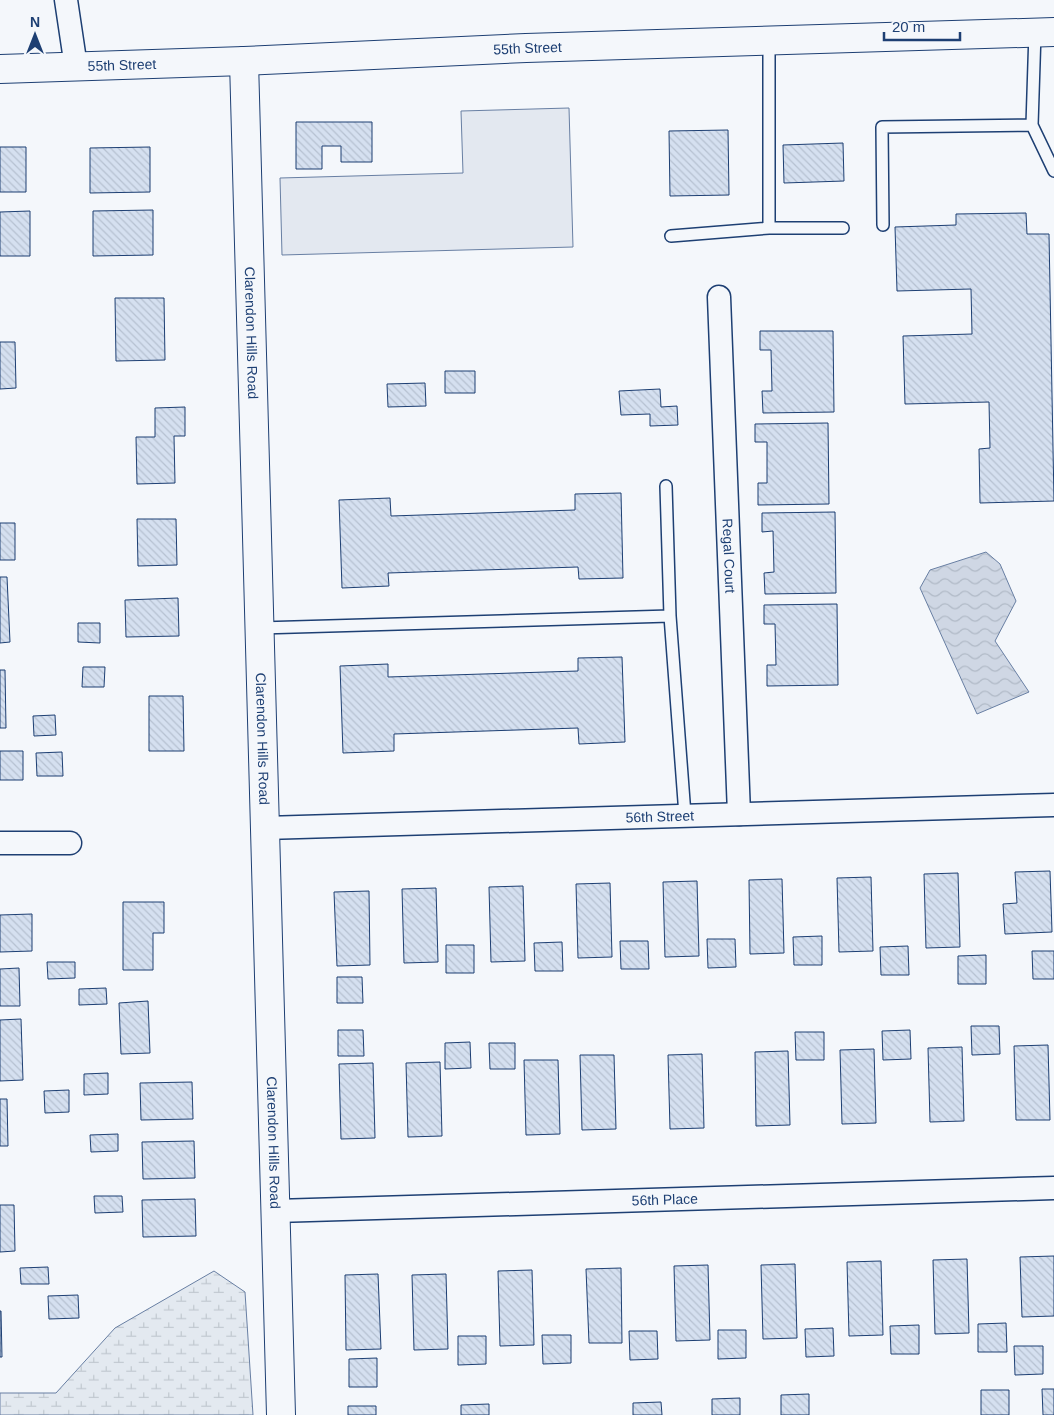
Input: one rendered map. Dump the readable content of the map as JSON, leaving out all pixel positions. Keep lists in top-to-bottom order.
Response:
{
  "streets": {
    "street": [
      "55th Street",
      "Clarendon Hills Road",
      "Regal Court",
      "56th Street",
      "56th Place"
    ]
  },
  "crossings": [
    ["55th Street", "Clarendon Hills Road"],
    ["Clarendon Hills Road", "56th Street"],
    ["Clarendon Hills Road", "56th Place"],
    ["Regal Court", "56th Street"]
  ],
  "scale_bar": "20 m",
  "north": "top"
}
